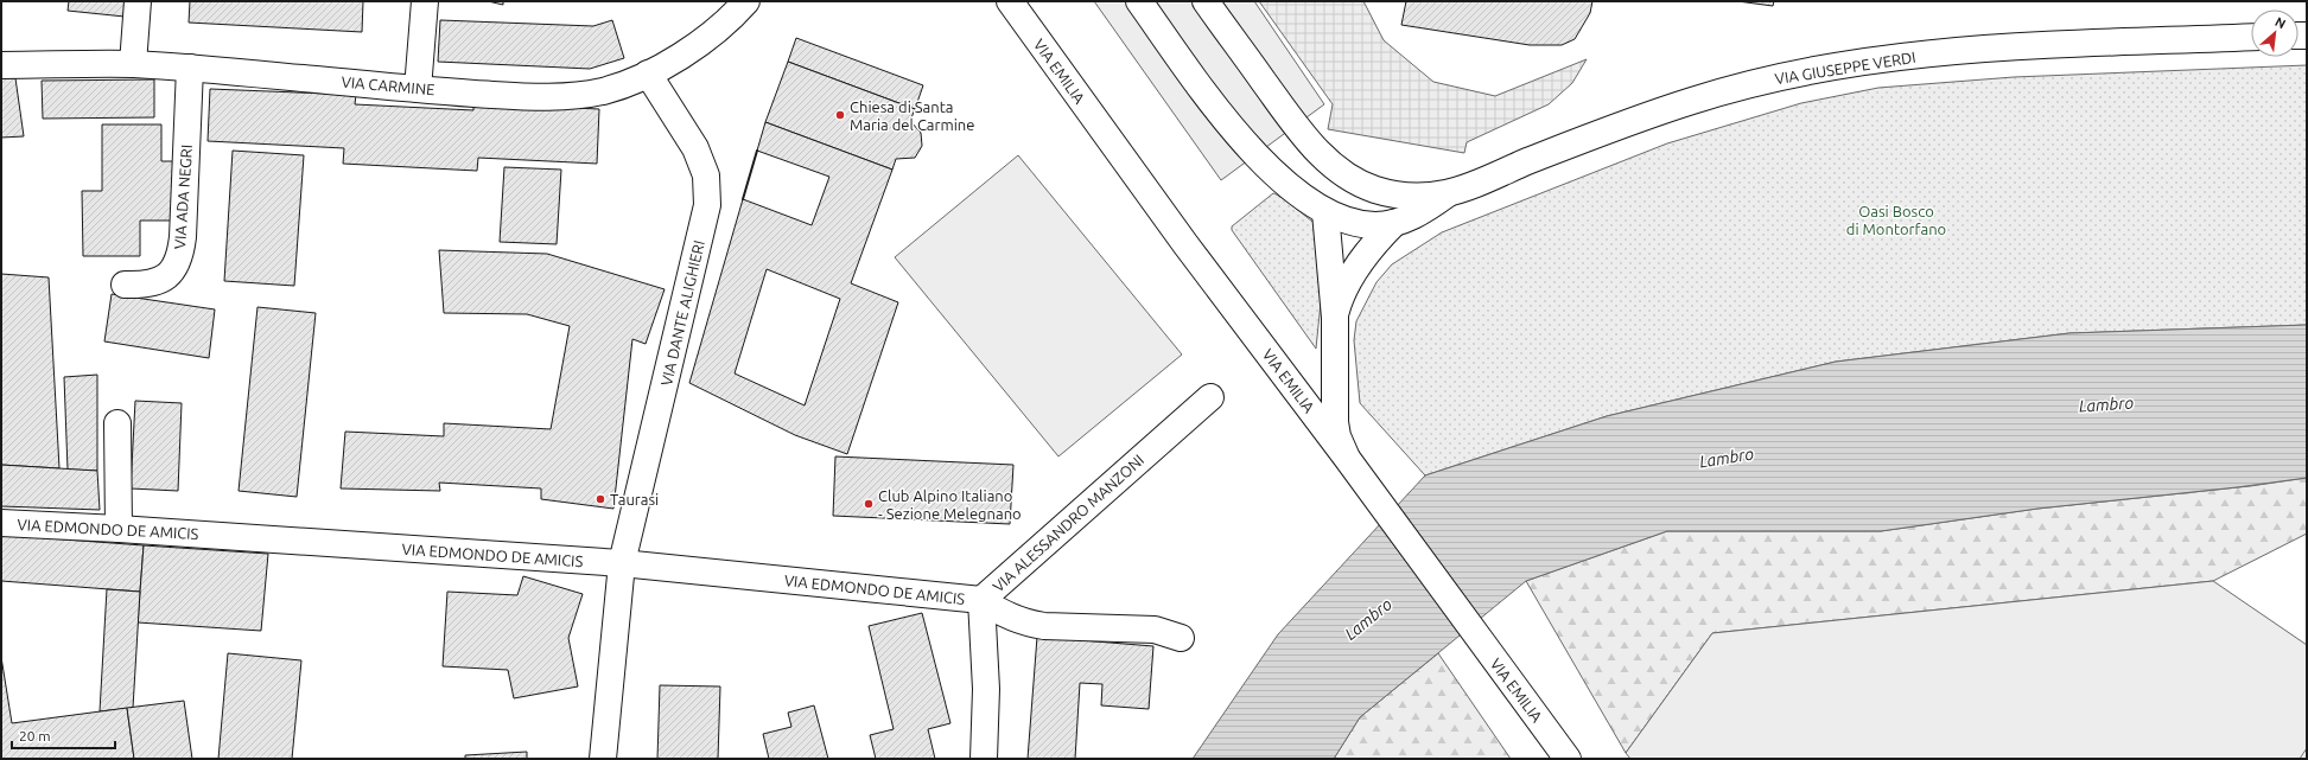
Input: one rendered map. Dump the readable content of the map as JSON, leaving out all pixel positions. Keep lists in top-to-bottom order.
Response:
{
  "streets": {
    "street": [
      "VIA GIUSEPPE VERDI",
      "VIA EMILIA",
      "VIA CARMINE",
      "VIA ADA NEGRI",
      "VIA DANTE ALIGHIERI",
      "VIA ALESSANDRO MANZONI",
      "VIA EDMONDO DE AMICIS"
    ]
  },
  "crossings": [
    ["VIA CARMINE", "VIA ADA NEGRI"],
    ["VIA CARMINE", "VIA DANTE ALIGHIERI"],
    ["VIA DANTE ALIGHIERI", "VIA EDMONDO DE AMICIS"],
    ["VIA ALESSANDRO MANZONI", "VIA EDMONDO DE AMICIS"]
  ],
  "water": ["Lambro"],
  "parks": ["Oasi Bosco di Montorfano"],
  "places": ["Chiesa di Santa Maria del Carmine", "Taurasi", "Club Alpino Italiano - Sezione Melegnano"],
  "scale_bar": "20 m",
  "north": "top right"
}
